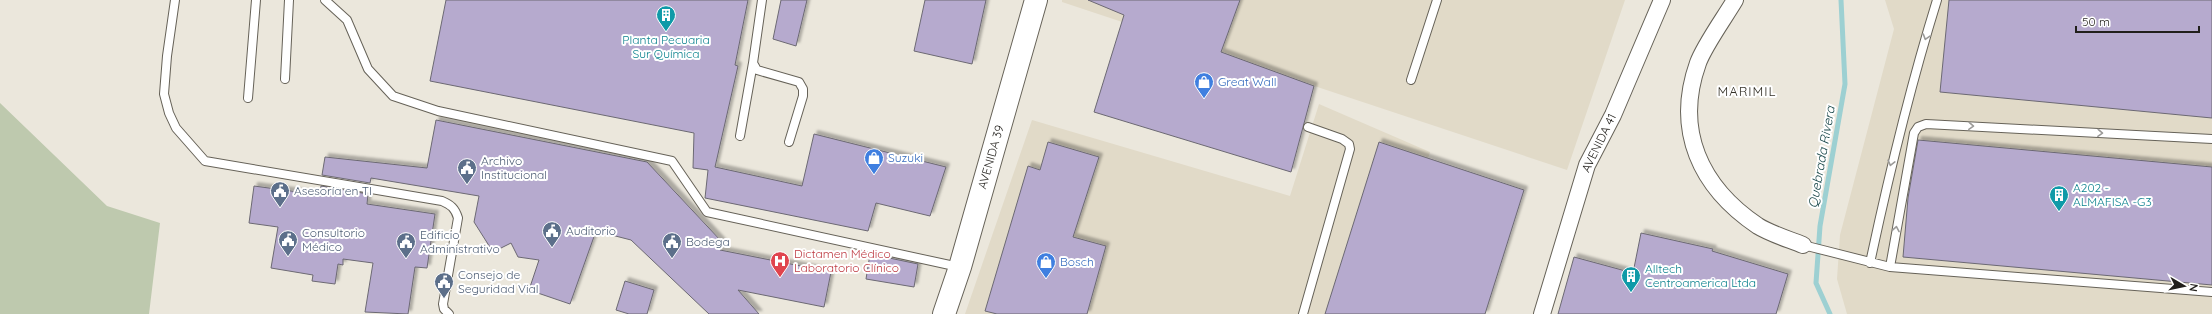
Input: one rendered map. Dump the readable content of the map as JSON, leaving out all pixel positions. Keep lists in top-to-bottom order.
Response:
{
  "streets": {
    "main road": ["AVENIDA 39"],
    "street": ["AVENIDA 41"]
  },
  "districts": ["MARIMIL"],
  "water": ["Quebrada Rivera"],
  "places": {
    "building": ["Planta Pecuaria Sur Química", "A202 - ALMAFISA -G3", "Alltech Centroamerica Ltda"],
    "shop": ["Great Wall", "Suzuki", "Bosch"],
    "public building": [
      "Archivo Institucional",
      "Asesoría en TI",
      "Auditorio",
      "Consultorio Médico",
      "Edificio Administrativo",
      "Bodega",
      "Consejo de Seguridad Vial"
    ],
    "hospital": ["Dictamen Médico Laboratorio Clínico"]
  },
  "scale_bar": "50 m",
  "north": "right"
}
